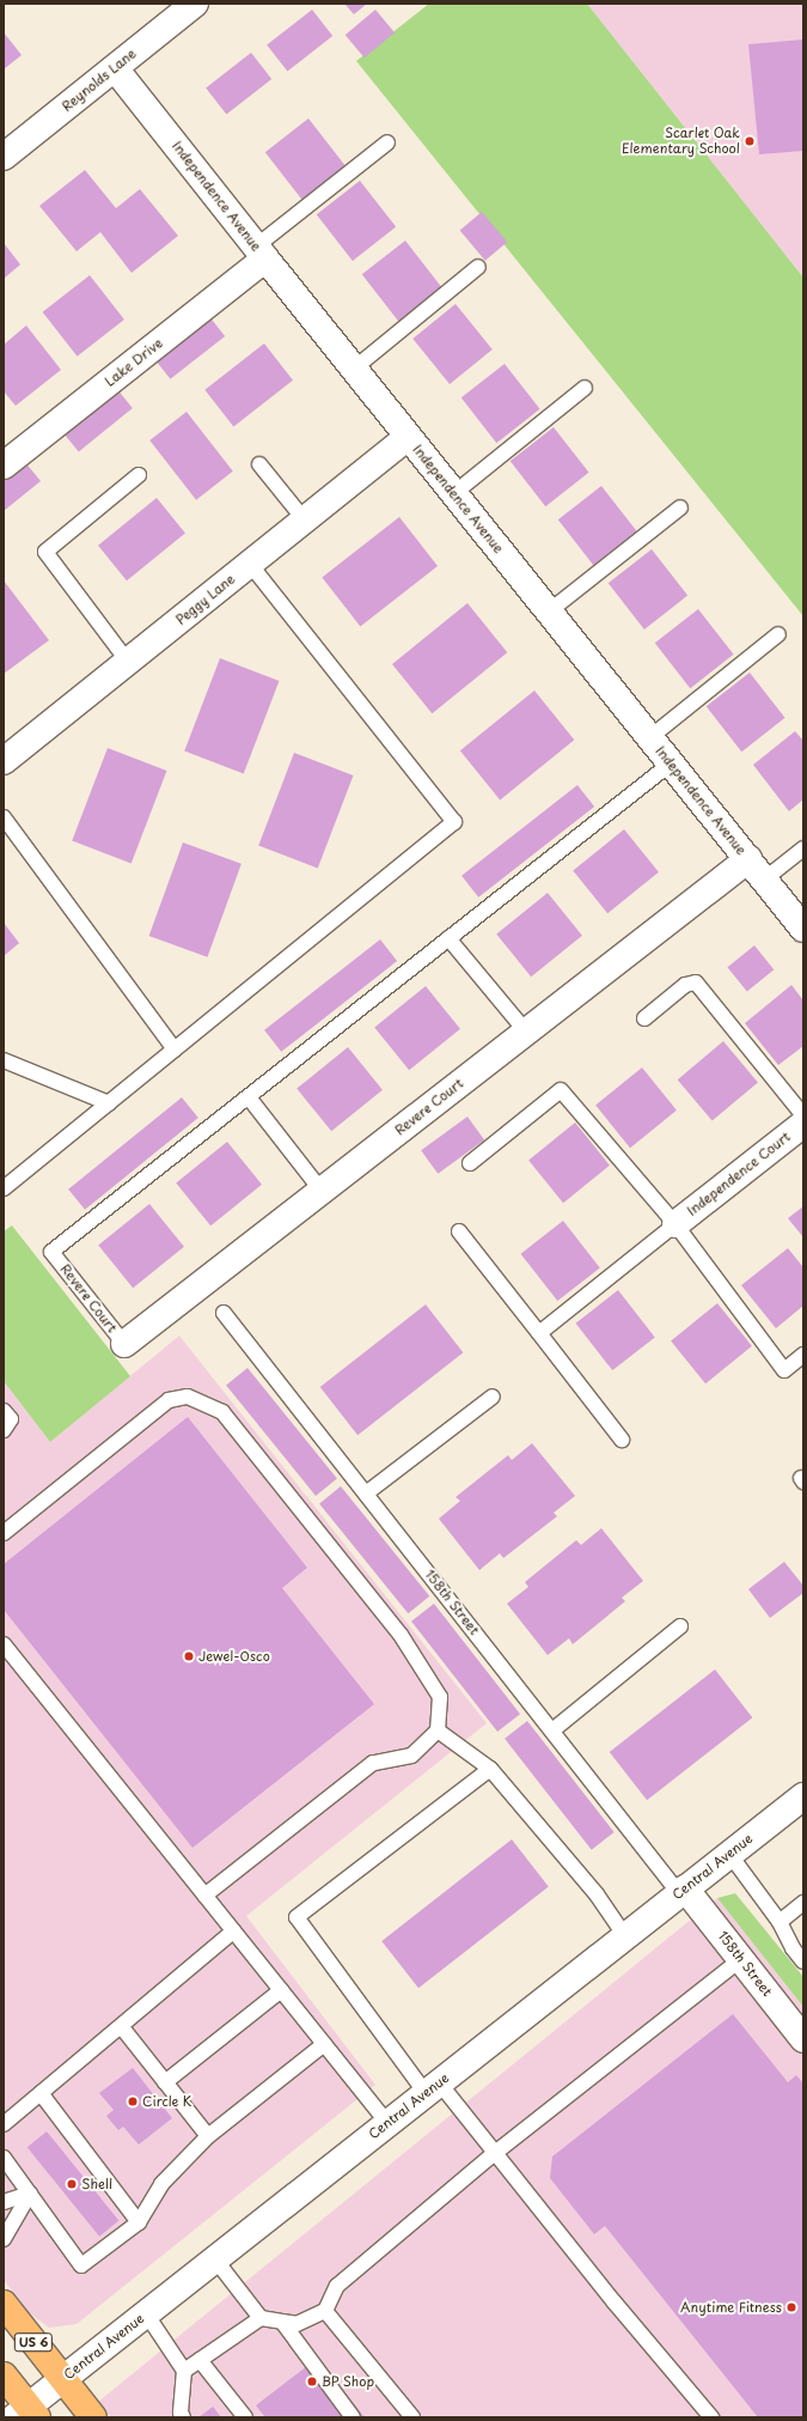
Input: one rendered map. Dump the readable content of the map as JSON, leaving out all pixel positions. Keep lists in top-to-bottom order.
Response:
{
  "streets": {
    "main road": ["US 6"],
    "street": [
      "Reynolds Lane",
      "Independence Avenue",
      "Lake Drive",
      "Peggy Lane",
      "Revere Court",
      "Independence Court",
      "158th Street",
      "Central Avenue"
    ]
  },
  "crossings": [
    ["Reynolds Lane", "Independence Avenue"],
    ["Independence Avenue", "Lake Drive"],
    ["Independence Avenue", "Peggy Lane"],
    ["Independence Avenue", "Revere Court"],
    ["158th Street", "Central Avenue"],
    ["Central Avenue", "US 6"]
  ],
  "places": [
    "Scarlet Oak Elementary School",
    "Jewel-Osco",
    "Circle K",
    "Shell",
    "Anytime Fitness",
    "BP Shop"
  ]
}
